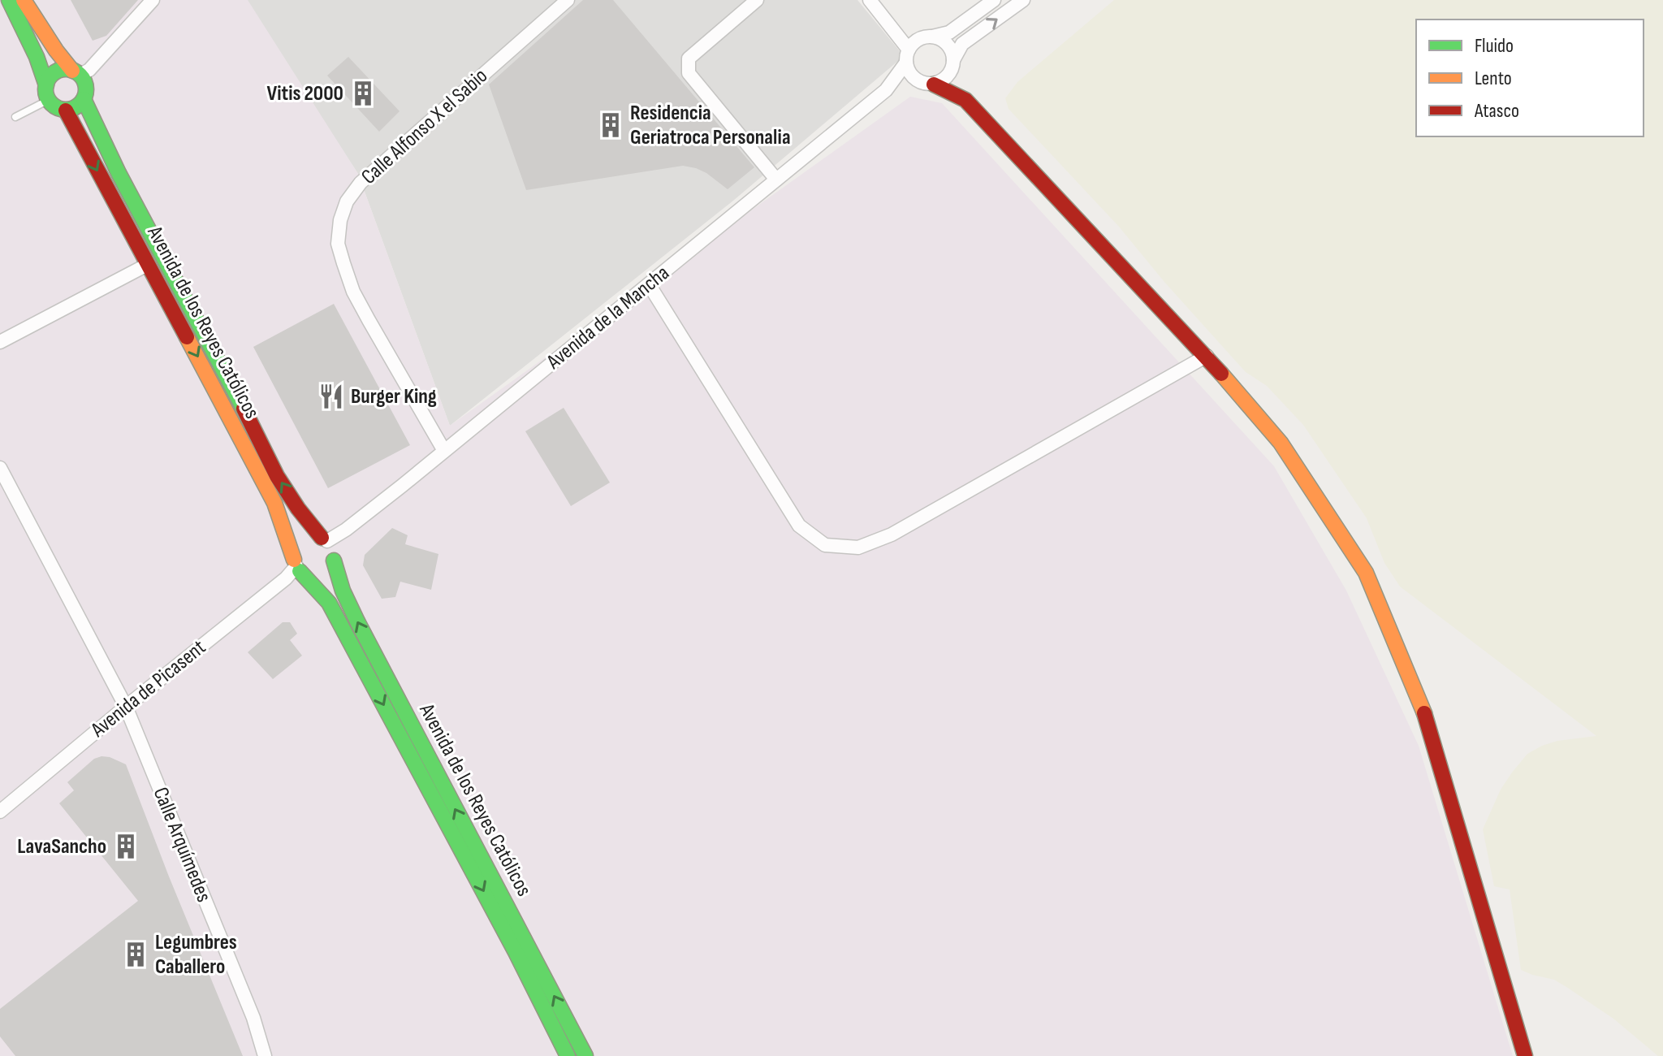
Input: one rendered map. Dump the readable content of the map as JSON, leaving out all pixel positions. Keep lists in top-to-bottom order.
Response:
{
  "streets": {
    "street": [
      "Calle Alfonso X el Sabio",
      "Avenida de la Mancha",
      "Avenida de los Reyes Católicos",
      "Avenida de Picasent",
      "Calle Arquímedes"
    ]
  },
  "crossings": [
    ["Calle Alfonso X el Sabio", "Avenida de la Mancha"],
    ["Avenida de la Mancha", "Avenida de los Reyes Católicos"],
    ["Avenida de la Mancha", "Avenida de Picasent"],
    ["Avenida de los Reyes Católicos", "Avenida de Picasent"],
    ["Avenida de Picasent", "Calle Arquímedes"]
  ],
  "places": {
    "building": [
      "Vitis 2000",
      "Residencia Geriatroca Personalia",
      "LavaSancho",
      "Legumbres Caballero"
    ],
    "restaurant": ["Burger King"]
  },
  "legend": ["Fluido", "Lento", "Atasco"]
}
